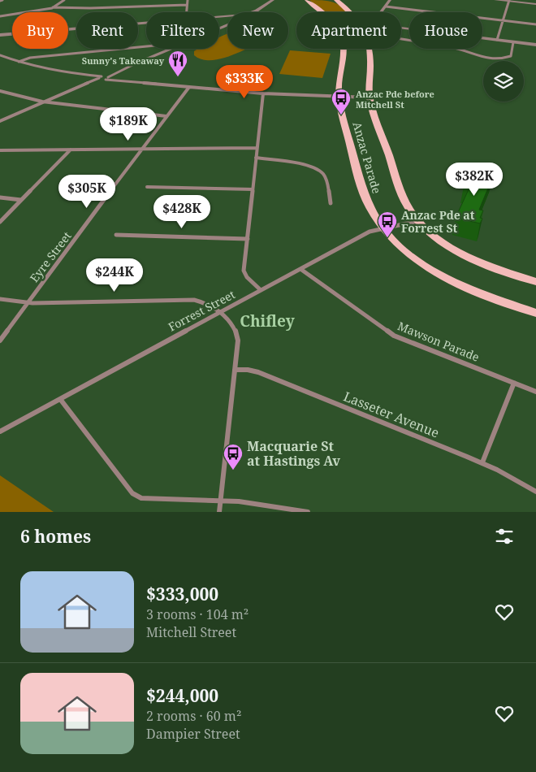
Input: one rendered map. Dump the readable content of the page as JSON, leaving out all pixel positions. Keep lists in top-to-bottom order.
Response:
{
  "streets": {
    "main road": ["Anzac Parade"],
    "street": [
      "Eyre Street",
      "Forrest Street",
      "Mawson Parade",
      "Lasseter Avenue"
    ]
  },
  "crossings": [
    ["Anzac Parade", "Forrest Street"],
    ["Forrest Street", "Mawson Parade"]
  ],
  "districts": ["Chifley"],
  "places": {
    "restaurant": ["Sunny's Takeaway"],
    "bus stop": ["Anzac Pde before Mitchell St", "Anzac Pde at Forrest St", "Macquarie St at Hastings Av"]
  },
  "page": {
    "chip": [
      "Buy",
      "Rent",
      "Filters",
      "New",
      "Apartment",
      "House"
    ],
    "price": [
      "$333K",
      "$189K",
      "$382K",
      "$305K",
      "$428K",
      "$244K"
    ],
    "heading": "6 homes",
    "list": [
      {
        "name": "$333,000",
        "note": "3 rooms · 104 m² · Mitchell Street"
      },
      {
        "name": "$244,000",
        "note": "2 rooms · 60 m² · Dampier Street"
      }
    ]
  }
}
